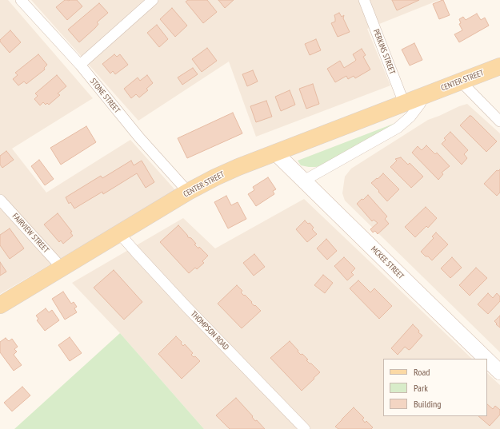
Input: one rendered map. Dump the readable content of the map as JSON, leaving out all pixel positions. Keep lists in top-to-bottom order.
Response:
{
  "streets": {
    "main road": ["CENTER STREET", "MCKEE STREET"],
    "street": [
      "PERKINS STREET",
      "STONE STREET",
      "FAIRVIEW STREET",
      "THOMPSON ROAD"
    ]
  },
  "crossings": [
    ["PERKINS STREET", "CENTER STREET"],
    ["CENTER STREET", "STONE STREET"],
    ["CENTER STREET", "FAIRVIEW STREET"],
    ["CENTER STREET", "MCKEE STREET"],
    ["CENTER STREET", "THOMPSON ROAD"]
  ],
  "legend": ["Road", "Park", "Building"]
}
